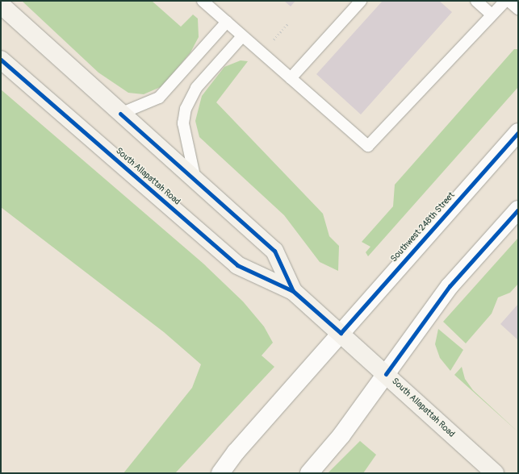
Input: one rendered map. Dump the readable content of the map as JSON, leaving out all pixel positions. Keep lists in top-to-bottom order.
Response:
{
  "streets": {
    "main road": ["South Allapattah Road"],
    "street": ["Southwest 248th Street"]
  },
  "crossings": [
    ["South Allapattah Road", "Southwest 248th Street"]
  ]
}
